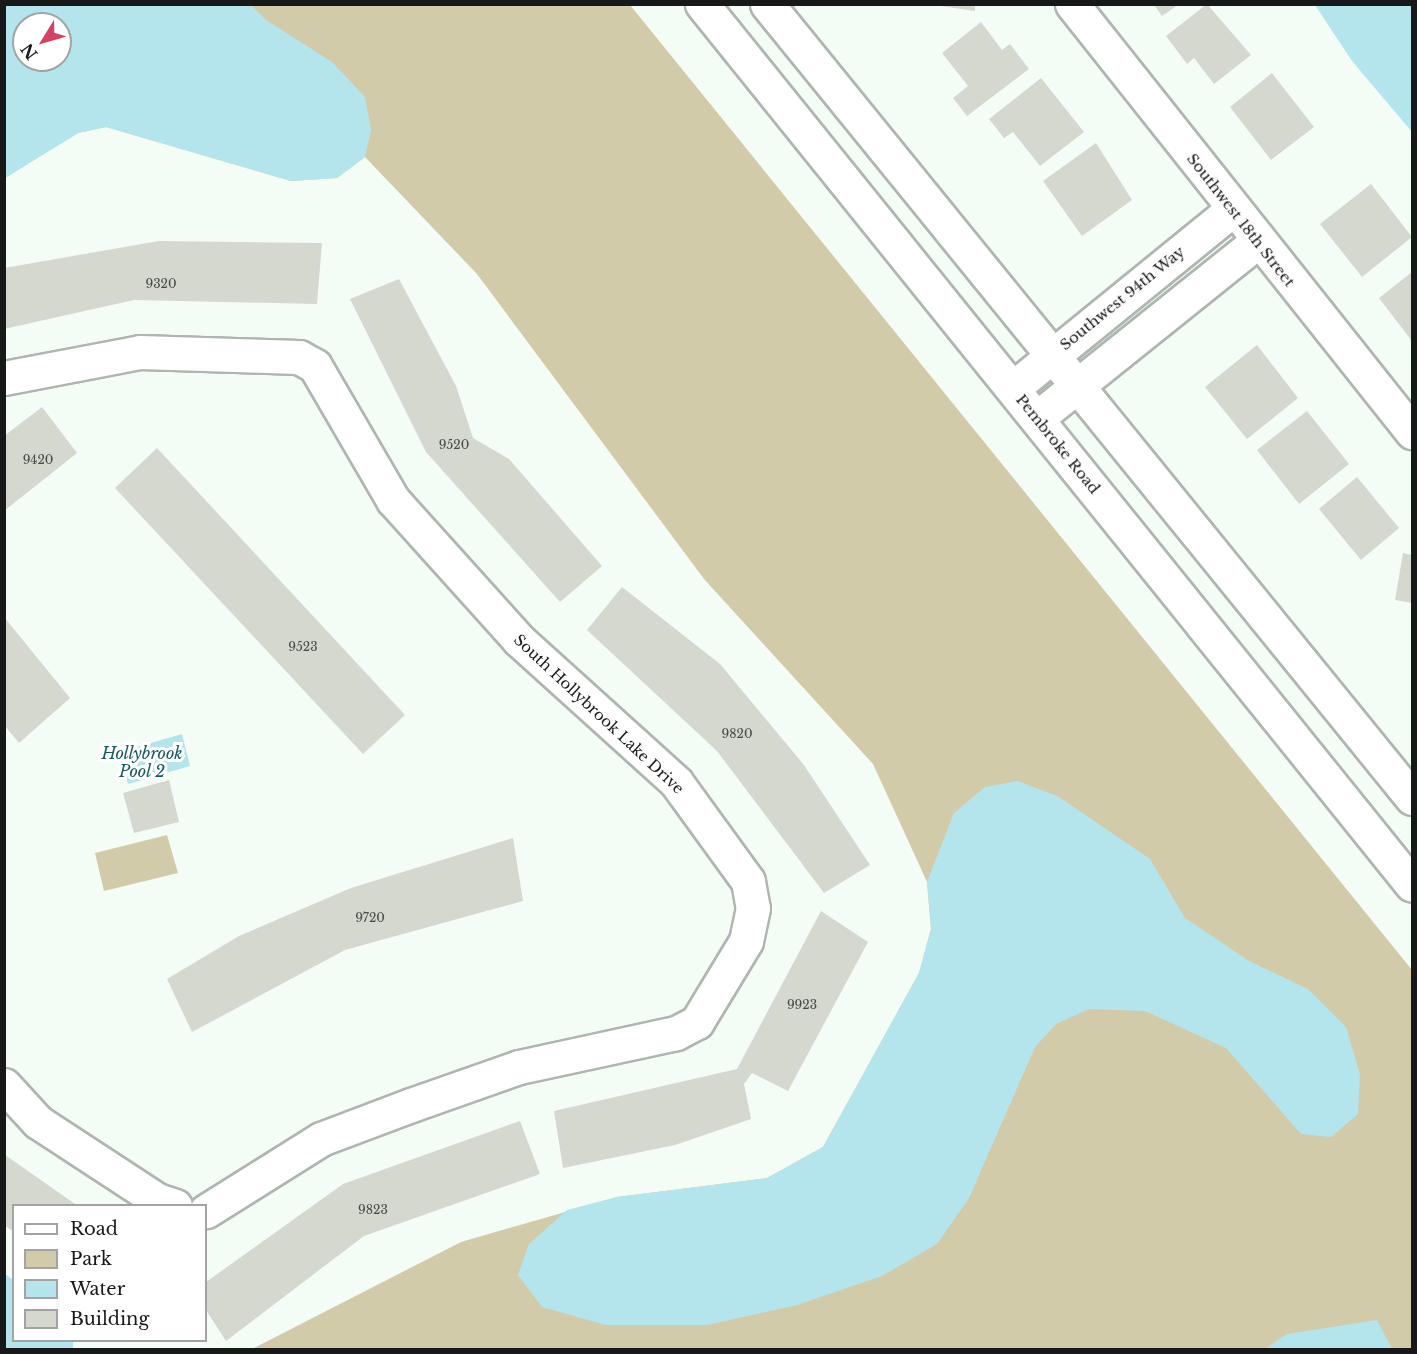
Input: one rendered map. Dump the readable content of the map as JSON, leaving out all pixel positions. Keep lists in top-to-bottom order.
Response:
{
  "streets": {
    "street": [
      "Southwest 18th Street",
      "Southwest 94th Way",
      "Pembroke Road",
      "South Hollybrook Lake Drive"
    ]
  },
  "crossings": [
    ["Southwest 18th Street", "Southwest 94th Way"],
    ["Southwest 94th Way", "Pembroke Road"]
  ],
  "water": ["Hollybrook Pool 2"],
  "house_numbers": [
    "9320",
    "9520",
    "9420",
    "9523",
    "9820",
    "9720",
    "9923",
    "9823"
  ],
  "legend": [
    "Road",
    "Park",
    "Water",
    "Building"
  ],
  "north": "bottom left"
}
